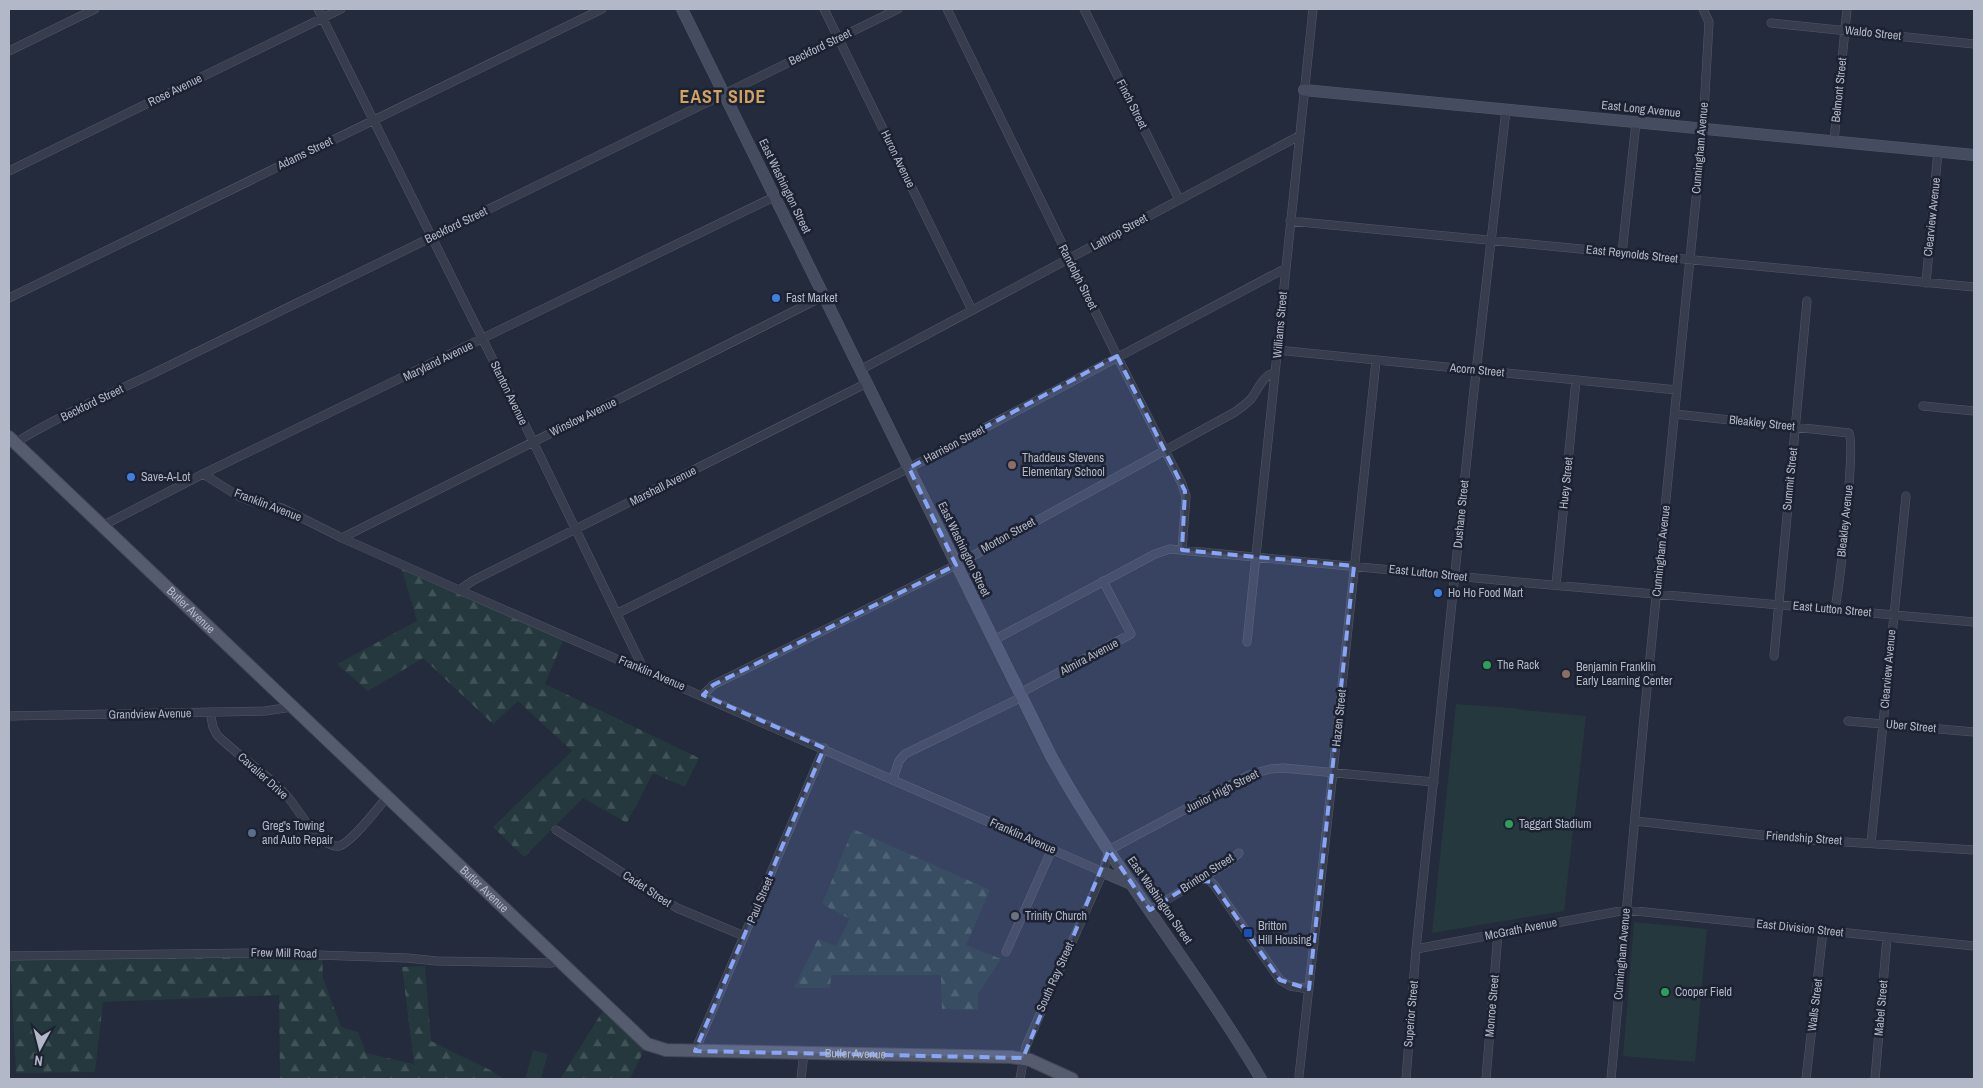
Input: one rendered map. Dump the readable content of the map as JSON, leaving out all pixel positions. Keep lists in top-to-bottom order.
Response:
{
  "streets": {
    "main road": ["East Long Avenue", "East Washington Street", "Butler Avenue"],
    "street": [
      "Waldo Street",
      "Beckford Street",
      "Rose Avenue",
      "Belmont Street",
      "Finch Street",
      "Cunningham Avenue",
      "Adams Street",
      "Huron Avenue",
      "Clearview Avenue",
      "Lathrop Street",
      "East Reynolds Street",
      "Randolph Street",
      "Williams Street",
      "Maryland Avenue",
      "Acorn Street",
      "Stanton Avenue",
      "Winslow Avenue",
      "Bleakley Street",
      "Harrison Street",
      "Summit Street",
      "Huey Street",
      "Marshall Avenue",
      "Franklin Avenue",
      "Dushane Street",
      "Bleakley Avenue",
      "Morton Street",
      "East Lutton Street",
      "Almira Avenue",
      "Grandview Avenue",
      "Hazen Street",
      "Uber Street",
      "Cavalier Drive",
      "Junior High Street",
      "Friendship Street",
      "Brinton Street",
      "Cadet Street",
      "Paul Street",
      "East Division Street",
      "McGrath Avenue",
      "Frew Mill Road",
      "South Ray Street",
      "Walls Street",
      "Monroe Street",
      "Mabel Street",
      "Superior Street"
    ]
  },
  "crossings": [
    ["Waldo Street", "Belmont Street"],
    ["Beckford Street", "Huron Avenue"],
    ["Beckford Street", "East Washington Street"],
    ["Beckford Street", "Stanton Avenue"],
    ["Beckford Street", "Butler Avenue"],
    ["Rose Avenue", "Stanton Avenue"],
    ["Belmont Street", "East Long Avenue"],
    ["Finch Street", "Lathrop Street"],
    ["East Long Avenue", "Cunningham Avenue"],
    ["East Long Avenue", "Clearview Avenue"],
    ["East Long Avenue", "Williams Street"],
    ["East Long Avenue", "Dushane Street"],
    ["Cunningham Avenue", "East Reynolds Street"],
    ["Cunningham Avenue", "Acorn Street"],
    ["Cunningham Avenue", "Bleakley Street"],
    ["Cunningham Avenue", "East Lutton Street"],
    ["Cunningham Avenue", "Friendship Street"],
    ["Cunningham Avenue", "East Division Street"],
    ["Cunningham Avenue", "McGrath Avenue"],
    ["Adams Street", "Stanton Avenue"],
    ["Huron Avenue", "Lathrop Street"],
    ["East Washington Street", "Lathrop Street"],
    ["East Washington Street", "Maryland Avenue"],
    ["East Washington Street", "Winslow Avenue"],
    ["East Washington Street", "Harrison Street"],
    ["East Washington Street", "Marshall Avenue"],
    ["East Washington Street", "Morton Street"],
    ["East Washington Street", "East Lutton Street"],
    ["East Washington Street", "Almira Avenue"],
    ["East Washington Street", "Junior High Street"],
    ["East Washington Street", "Brinton Street"],
    ["East Washington Street", "South Ray Street"],
    ["Clearview Avenue", "East Reynolds Street"],
    ["Clearview Avenue", "East Lutton Street"],
    ["Clearview Avenue", "Uber Street"],
    ["Clearview Avenue", "Friendship Street"],
    ["Lathrop Street", "Randolph Street"],
    ["Lathrop Street", "Williams Street"],
    ["East Reynolds Street", "Williams Street"],
    ["East Reynolds Street", "Dushane Street"],
    ["Randolph Street", "Harrison Street"],
    ["Randolph Street", "Morton Street"],
    ["Randolph Street", "East Lutton Street"],
    ["Williams Street", "Acorn Street"],
    ["Williams Street", "Harrison Street"],
    ["Williams Street", "Morton Street"],
    ["Williams Street", "East Lutton Street"],
    ["Maryland Avenue", "Stanton Avenue"],
    ["Maryland Avenue", "Franklin Avenue"],
    ["Maryland Avenue", "Butler Avenue"],
    ["Acorn Street", "Huey Street"],
    ["Acorn Street", "Dushane Street"],
    ["Acorn Street", "Hazen Street"],
    ["Stanton Avenue", "Winslow Avenue"],
    ["Stanton Avenue", "Harrison Street"],
    ["Stanton Avenue", "Marshall Avenue"],
    ["Stanton Avenue", "Franklin Avenue"],
    ["Winslow Avenue", "Franklin Avenue"],
    ["Bleakley Street", "Summit Street"],
    ["Bleakley Street", "Bleakley Avenue"],
    ["Summit Street", "East Lutton Street"],
    ["Huey Street", "East Lutton Street"],
    ["Marshall Avenue", "Franklin Avenue"],
    ["Franklin Avenue", "Morton Street"],
    ["Franklin Avenue", "Almira Avenue"],
    ["Franklin Avenue", "Paul Street"],
    ["Franklin Avenue", "South Ray Street"],
    ["Dushane Street", "East Lutton Street"],
    ["Dushane Street", "Junior High Street"],
    ["Dushane Street", "McGrath Avenue"],
    ["Dushane Street", "Superior Street"],
    ["Bleakley Avenue", "East Lutton Street"],
    ["East Lutton Street", "Almira Avenue"],
    ["East Lutton Street", "Hazen Street"],
    ["Butler Avenue", "Grandview Avenue"],
    ["Butler Avenue", "Cavalier Drive"],
    ["Butler Avenue", "Paul Street"],
    ["Butler Avenue", "Frew Mill Road"],
    ["Butler Avenue", "South Ray Street"],
    ["Grandview Avenue", "Cavalier Drive"],
    ["Hazen Street", "Junior High Street"],
    ["Junior High Street", "South Ray Street"],
    ["Cadet Street", "Paul Street"],
    ["East Division Street", "McGrath Avenue"],
    ["East Division Street", "Walls Street"],
    ["East Division Street", "Mabel Street"],
    ["McGrath Avenue", "Monroe Street"],
    ["McGrath Avenue", "Superior Street"]
  ],
  "districts": ["EAST SIDE"],
  "places": {
    "other": [
      "Fast Market",
      "Thaddeus Stevens Elementary School",
      "Save-A-Lot",
      "Ho Ho Food Mart",
      "The Rack",
      "Benjamin Franklin Early Learning Center",
      "Taggart Stadium",
      "Greg's Towing and Auto Repair",
      "Trinity Church",
      "Cooper Field"
    ],
    "transit": ["Britton Hill Housing"]
  },
  "north": "bottom"
}
